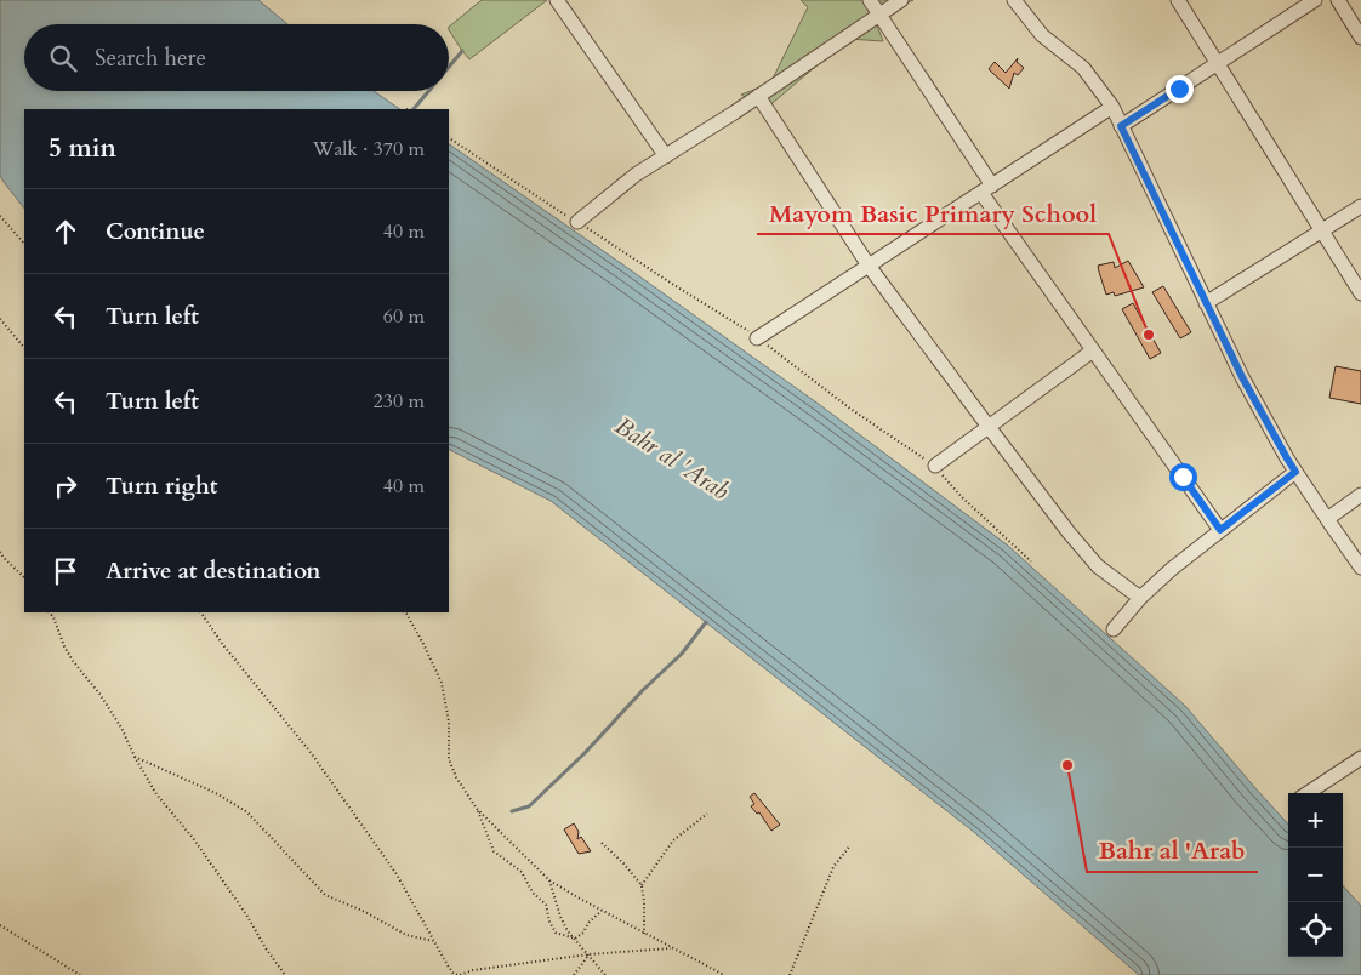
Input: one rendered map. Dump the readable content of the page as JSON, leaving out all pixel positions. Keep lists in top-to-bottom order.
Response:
{
  "water": ["Bahr al 'Arab"],
  "places": ["Mayom Basic Primary School", "Bahr al 'Arab"],
  "page": {
    "search": "Search here",
    "heading": ["5 min", "Walk · 370 m"],
    "list": [
      ["Continue", "40 m"],
      ["Turn left", "60 m"],
      ["Turn left", "230 m"],
      ["Turn right", "40 m"],
      "Arrive at destination"
    ],
    "map_buttons": ["+", "−"]
  }
}
